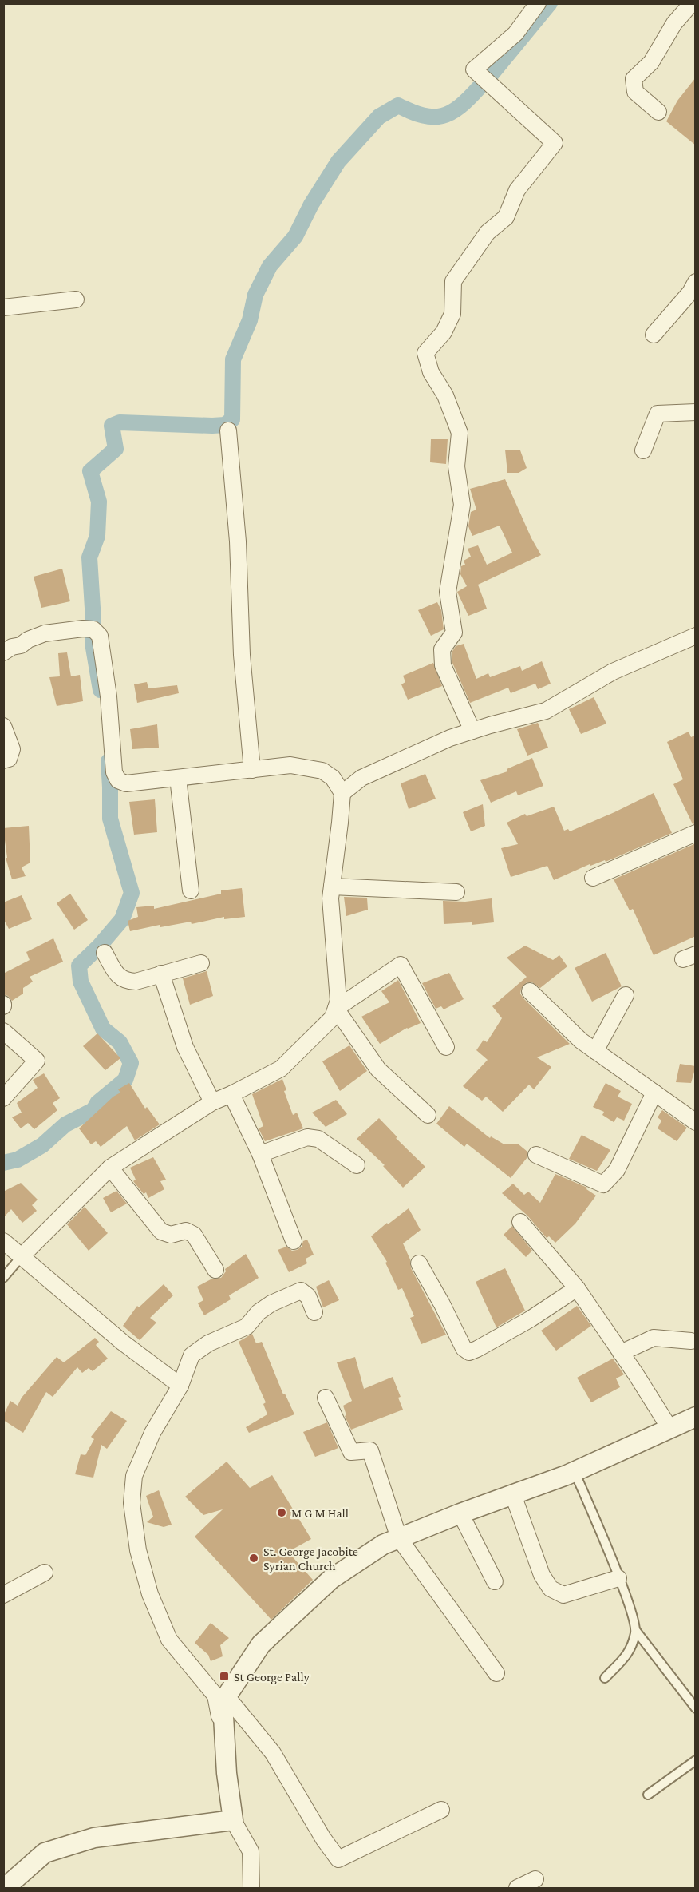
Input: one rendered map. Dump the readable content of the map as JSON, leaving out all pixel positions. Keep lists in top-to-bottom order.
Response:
{
  "places": {
    "other": ["M G M Hall", "St. George Jacobite Syrian Church"],
    "transit": ["St George Pally"]
  }
}
